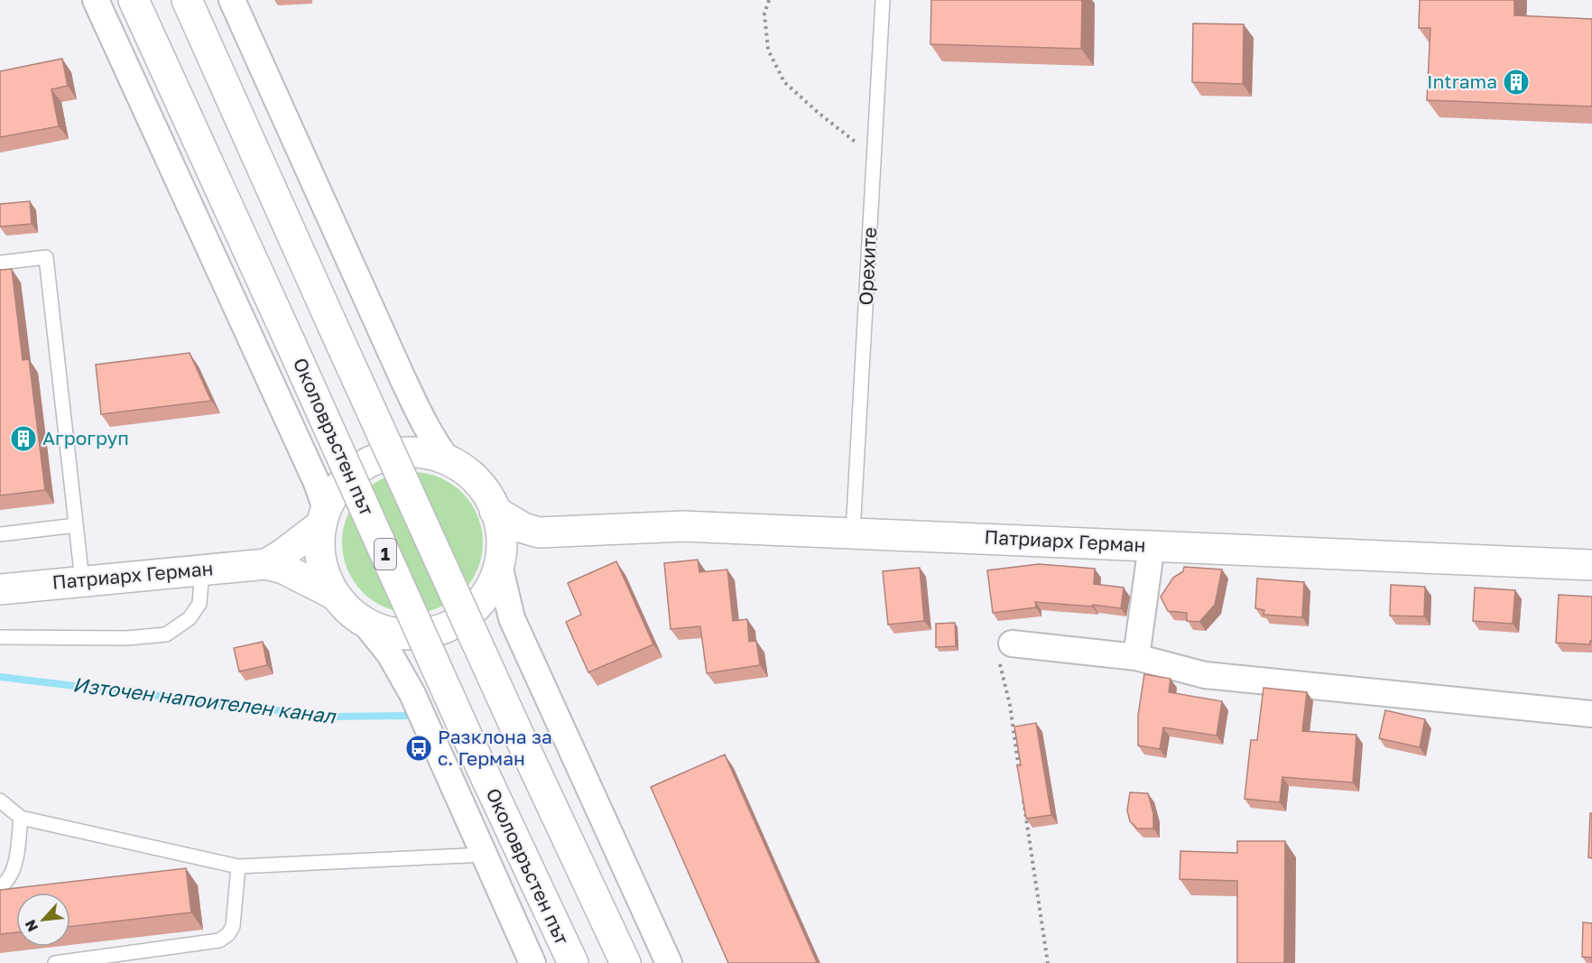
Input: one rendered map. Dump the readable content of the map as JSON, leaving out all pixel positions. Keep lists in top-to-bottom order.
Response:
{
  "streets": {
    "main road": ["Околовръстен път", "Патриарх Герман", "1"],
    "lane": ["Орехите"]
  },
  "crossings": [
    ["Орехите", "Патриарх Герман"]
  ],
  "water": ["Източен напоителен канал"],
  "places": {
    "building": ["Intrama", "Агрогруп"],
    "bus stop": ["Разклона за с. Герман"]
  },
  "north": "bottom left"
}
